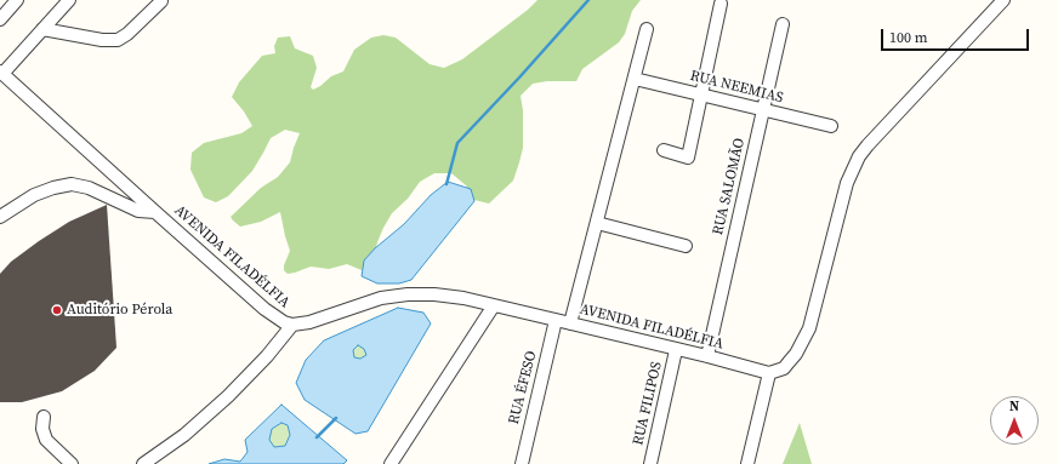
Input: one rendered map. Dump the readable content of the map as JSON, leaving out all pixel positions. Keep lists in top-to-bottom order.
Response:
{
  "streets": {
    "street": [
      "RUA NEEMIAS",
      "RUA SALOMÃO",
      "AVENIDA FILADÉLFIA",
      "RUA ÉFESO",
      "RUA FILIPOS"
    ]
  },
  "crossings": [
    ["RUA NEEMIAS", "RUA SALOMÃO"],
    ["RUA SALOMÃO", "AVENIDA FILADÉLFIA"],
    ["AVENIDA FILADÉLFIA", "RUA ÉFESO"],
    ["AVENIDA FILADÉLFIA", "RUA FILIPOS"]
  ],
  "places": ["Auditório Pérola"],
  "scale_bar": "100 m",
  "north": "top"
}
